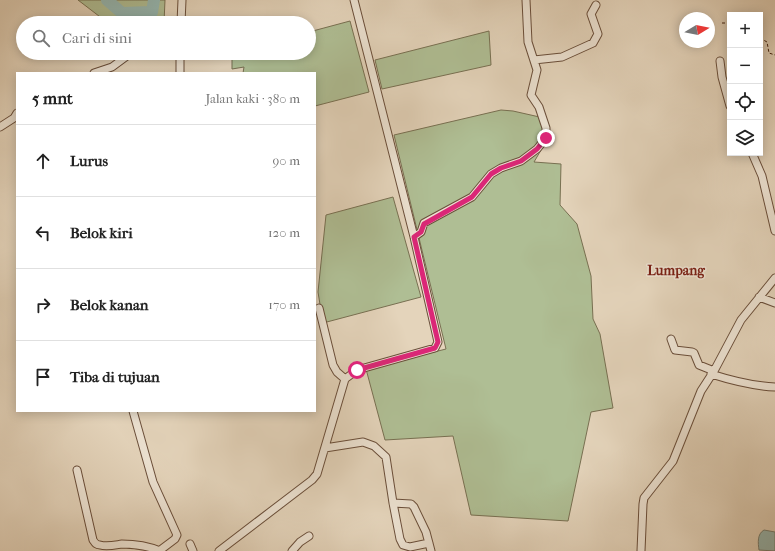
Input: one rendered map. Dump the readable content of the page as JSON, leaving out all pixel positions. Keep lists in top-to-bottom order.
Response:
{
  "districts": ["Lumpang"],
  "north": "right",
  "page": {
    "map_buttons": ["+", "−"],
    "search": "Cari di sini",
    "heading": ["5 mnt", "Jalan kaki · 380 m"],
    "list": [
      ["Lurus", "90 m"],
      ["Belok kiri", "120 m"],
      ["Belok kanan", "170 m"],
      "Tiba di tujuan"
    ]
  }
}
